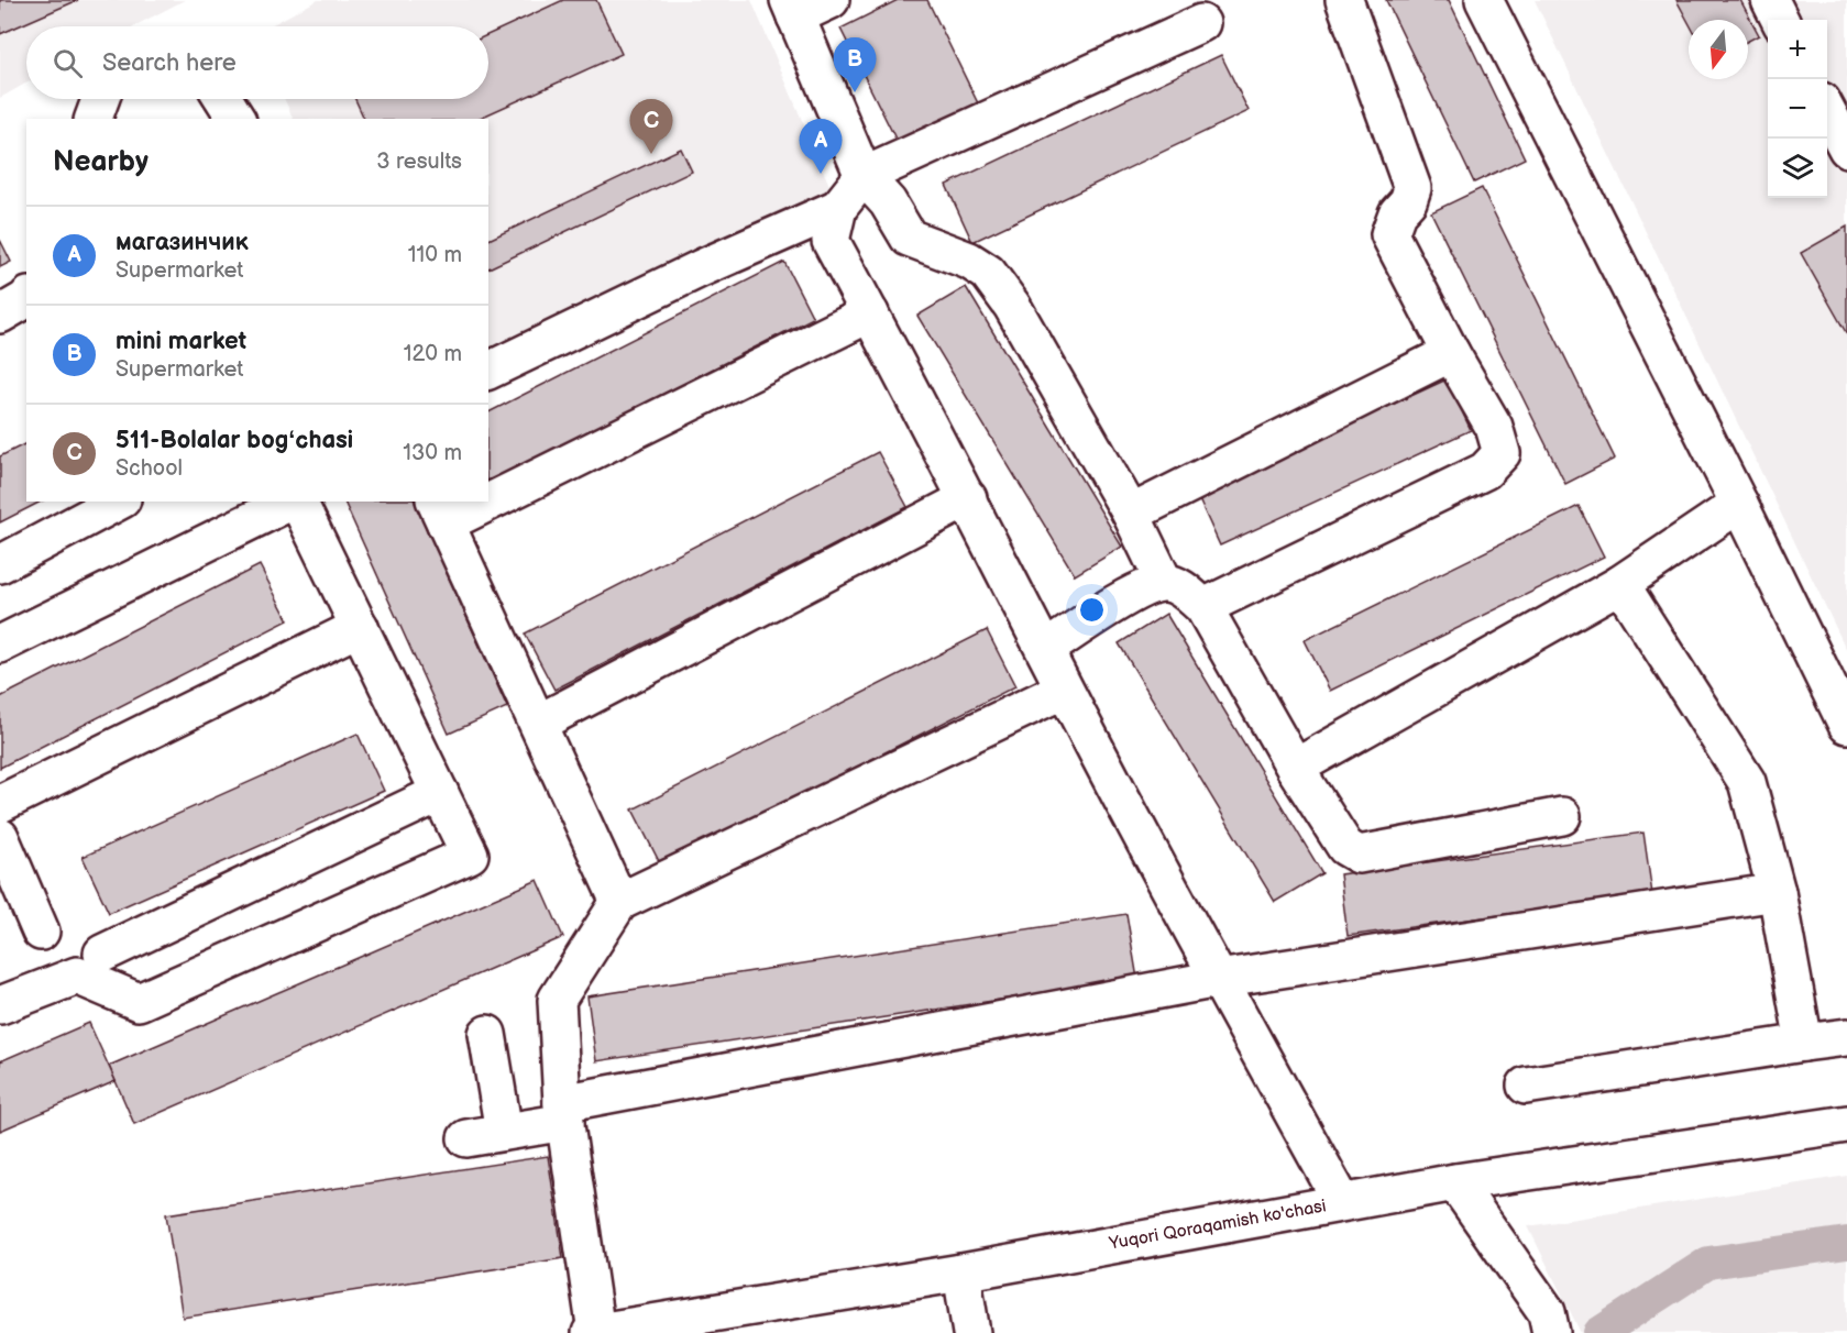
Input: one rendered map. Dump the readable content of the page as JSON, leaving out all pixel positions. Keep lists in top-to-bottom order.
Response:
{
  "streets": {
    "street": ["Yuqori Qoraqamish ko'chasi"]
  },
  "north": "bottom",
  "page": {
    "map_buttons": ["+", "−"],
    "search": "Search here",
    "pins": ["B", "C", "A"],
    "heading": ["Nearby", "3 results"],
    "list": [
      {
        "mark": "A",
        "name": "магазинчик",
        "note": "Supermarket",
        "value": "110 m"
      },
      {
        "mark": "B",
        "name": "mini market",
        "note": "Supermarket",
        "value": "120 m"
      },
      {
        "mark": "C",
        "name": "511-Bolalar bogʻchasi",
        "note": "School",
        "value": "130 m"
      }
    ]
  }
}
